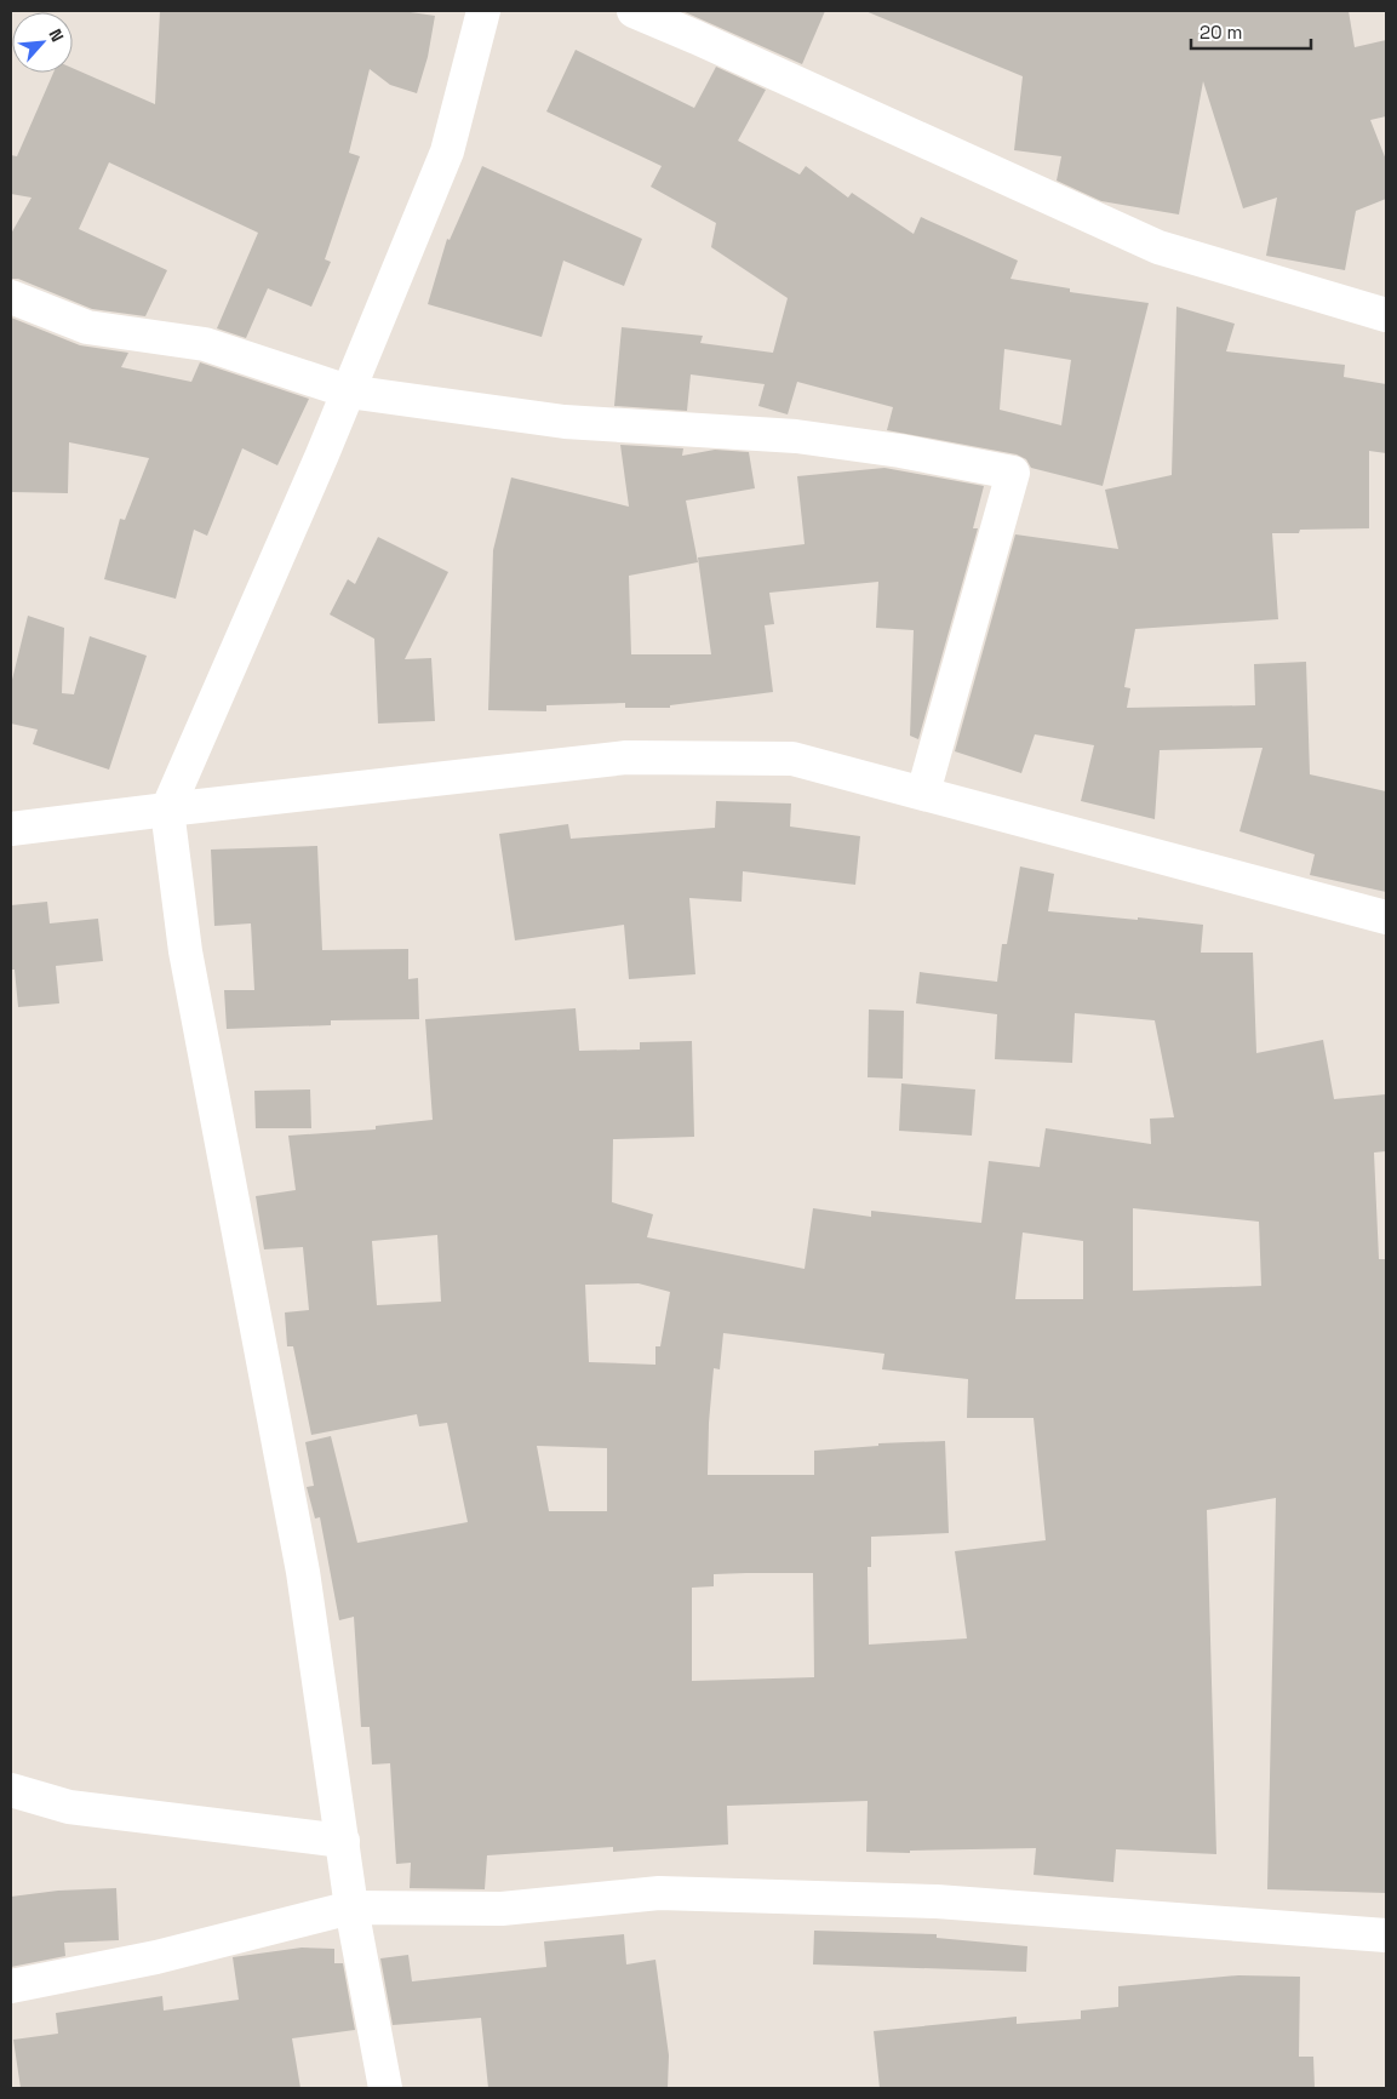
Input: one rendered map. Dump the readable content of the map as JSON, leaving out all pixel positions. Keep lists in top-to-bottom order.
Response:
{
  "scale_bar": "20 m",
  "north": "top right"
}
